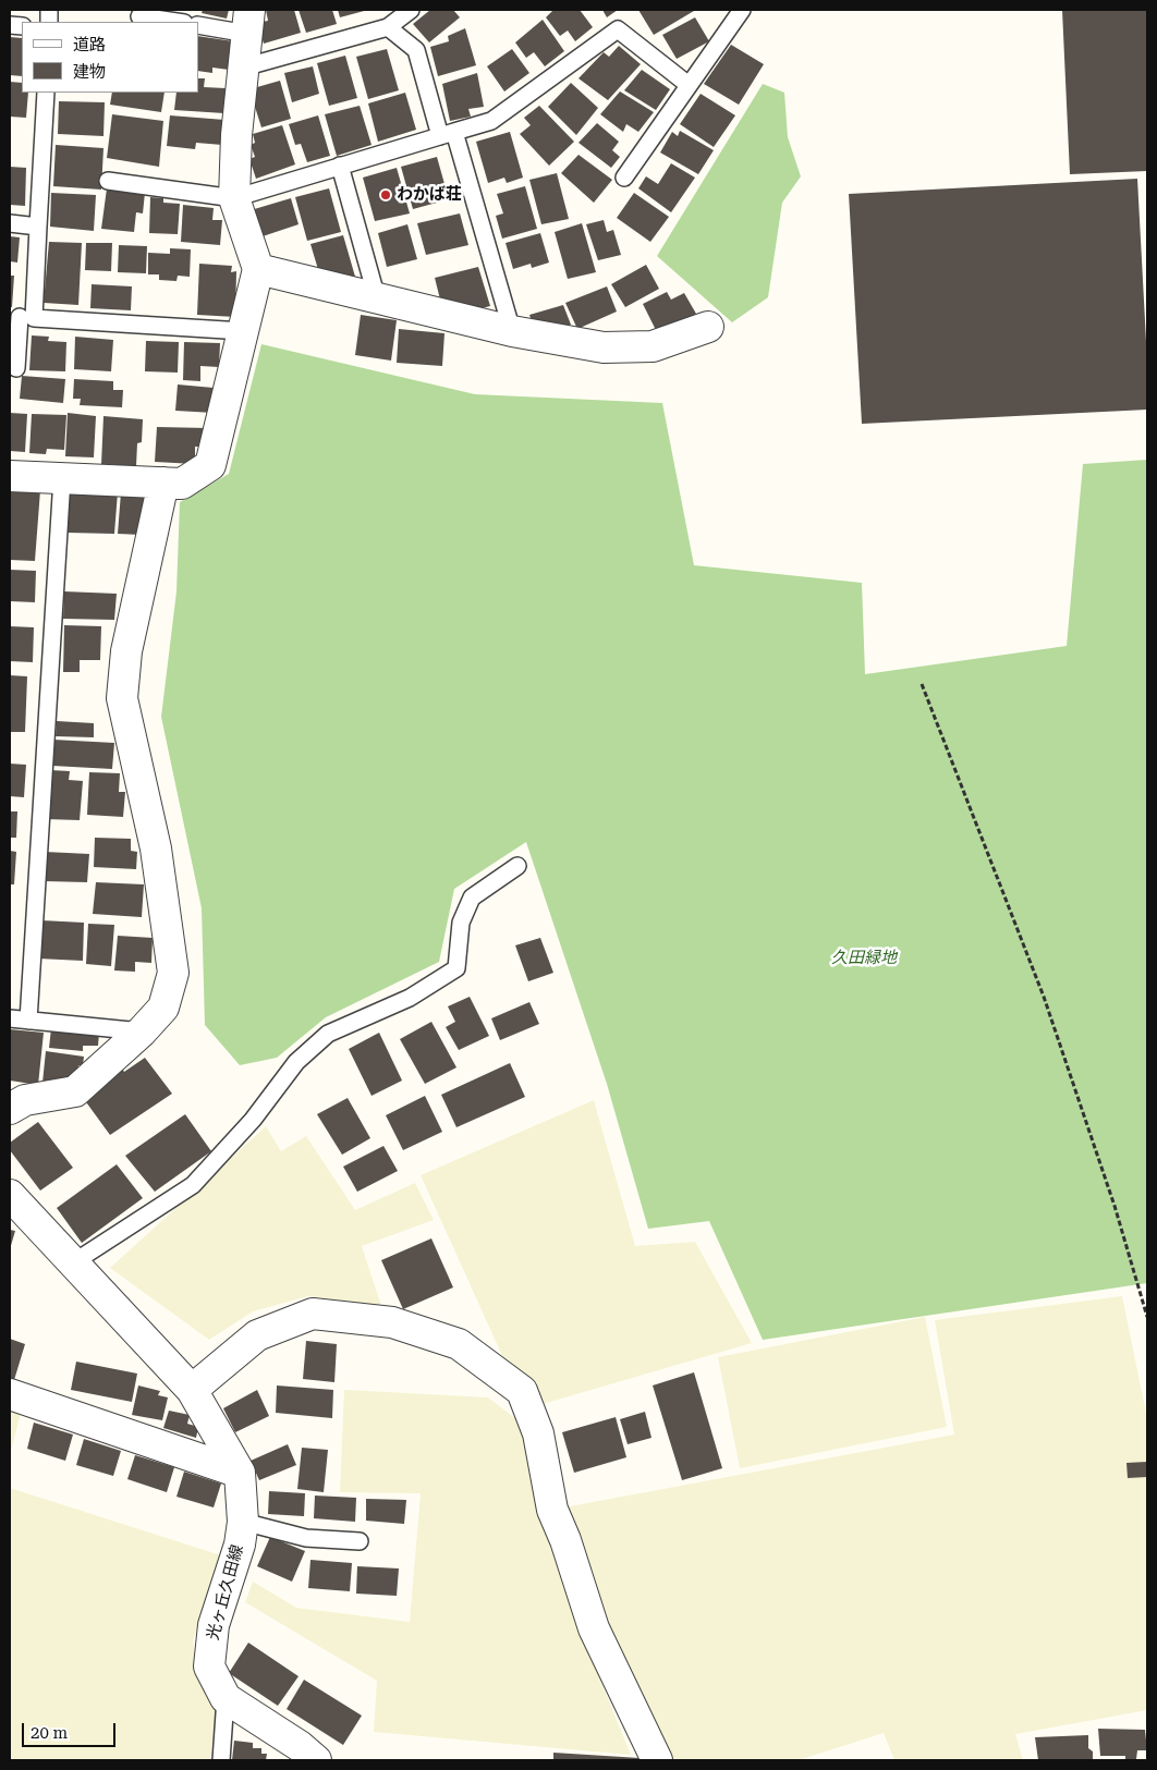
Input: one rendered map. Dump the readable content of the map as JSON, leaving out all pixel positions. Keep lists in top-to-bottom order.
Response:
{
  "streets": {
    "street": ["光ヶ丘久田線"]
  },
  "parks": ["久田緑地"],
  "places": ["わかば荘"],
  "legend": ["道路", "建物"],
  "scale_bar": "20 m"
}
